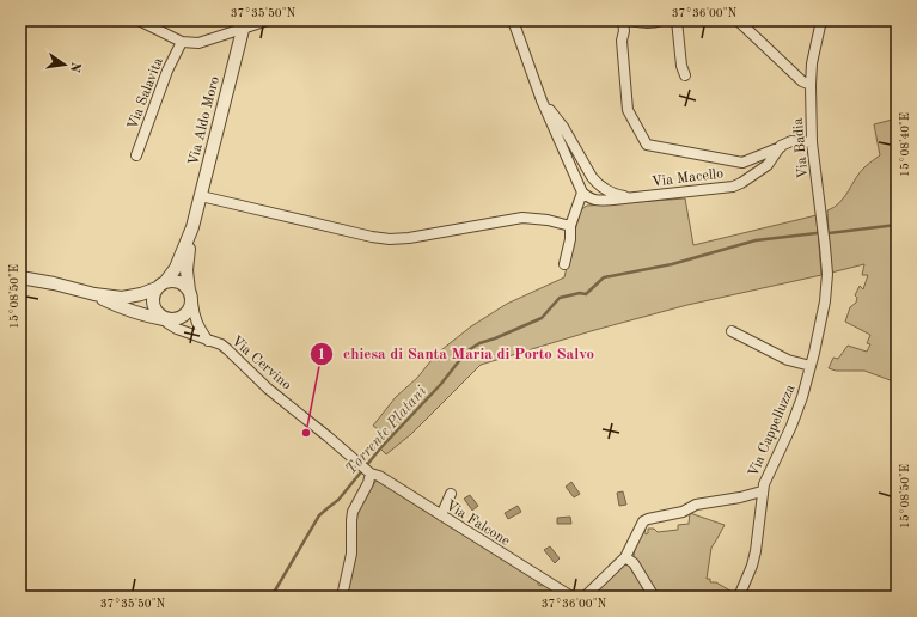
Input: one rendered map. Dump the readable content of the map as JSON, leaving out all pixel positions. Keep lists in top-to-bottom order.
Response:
{
  "streets": {
    "street": [
      "Via Salavita",
      "Via Aldo Moro",
      "Via Badia",
      "Via Macello",
      "Via Cervino",
      "Via Cappelluzza",
      "Via Falcone"
    ]
  },
  "crossings": [
    ["Via Badia", "Via Cappelluzza"],
    ["Via Cervino", "Via Falcone"]
  ],
  "water": ["Torrente Platani"],
  "places": ["chiesa di Santa Maria di Porto Salvo"],
  "north": "right",
  "coordinates": [
    "37°35'50\"N",
    "37°36'00\"N",
    "15°08'40\"E",
    "15°08'50\"E"
  ]
}
